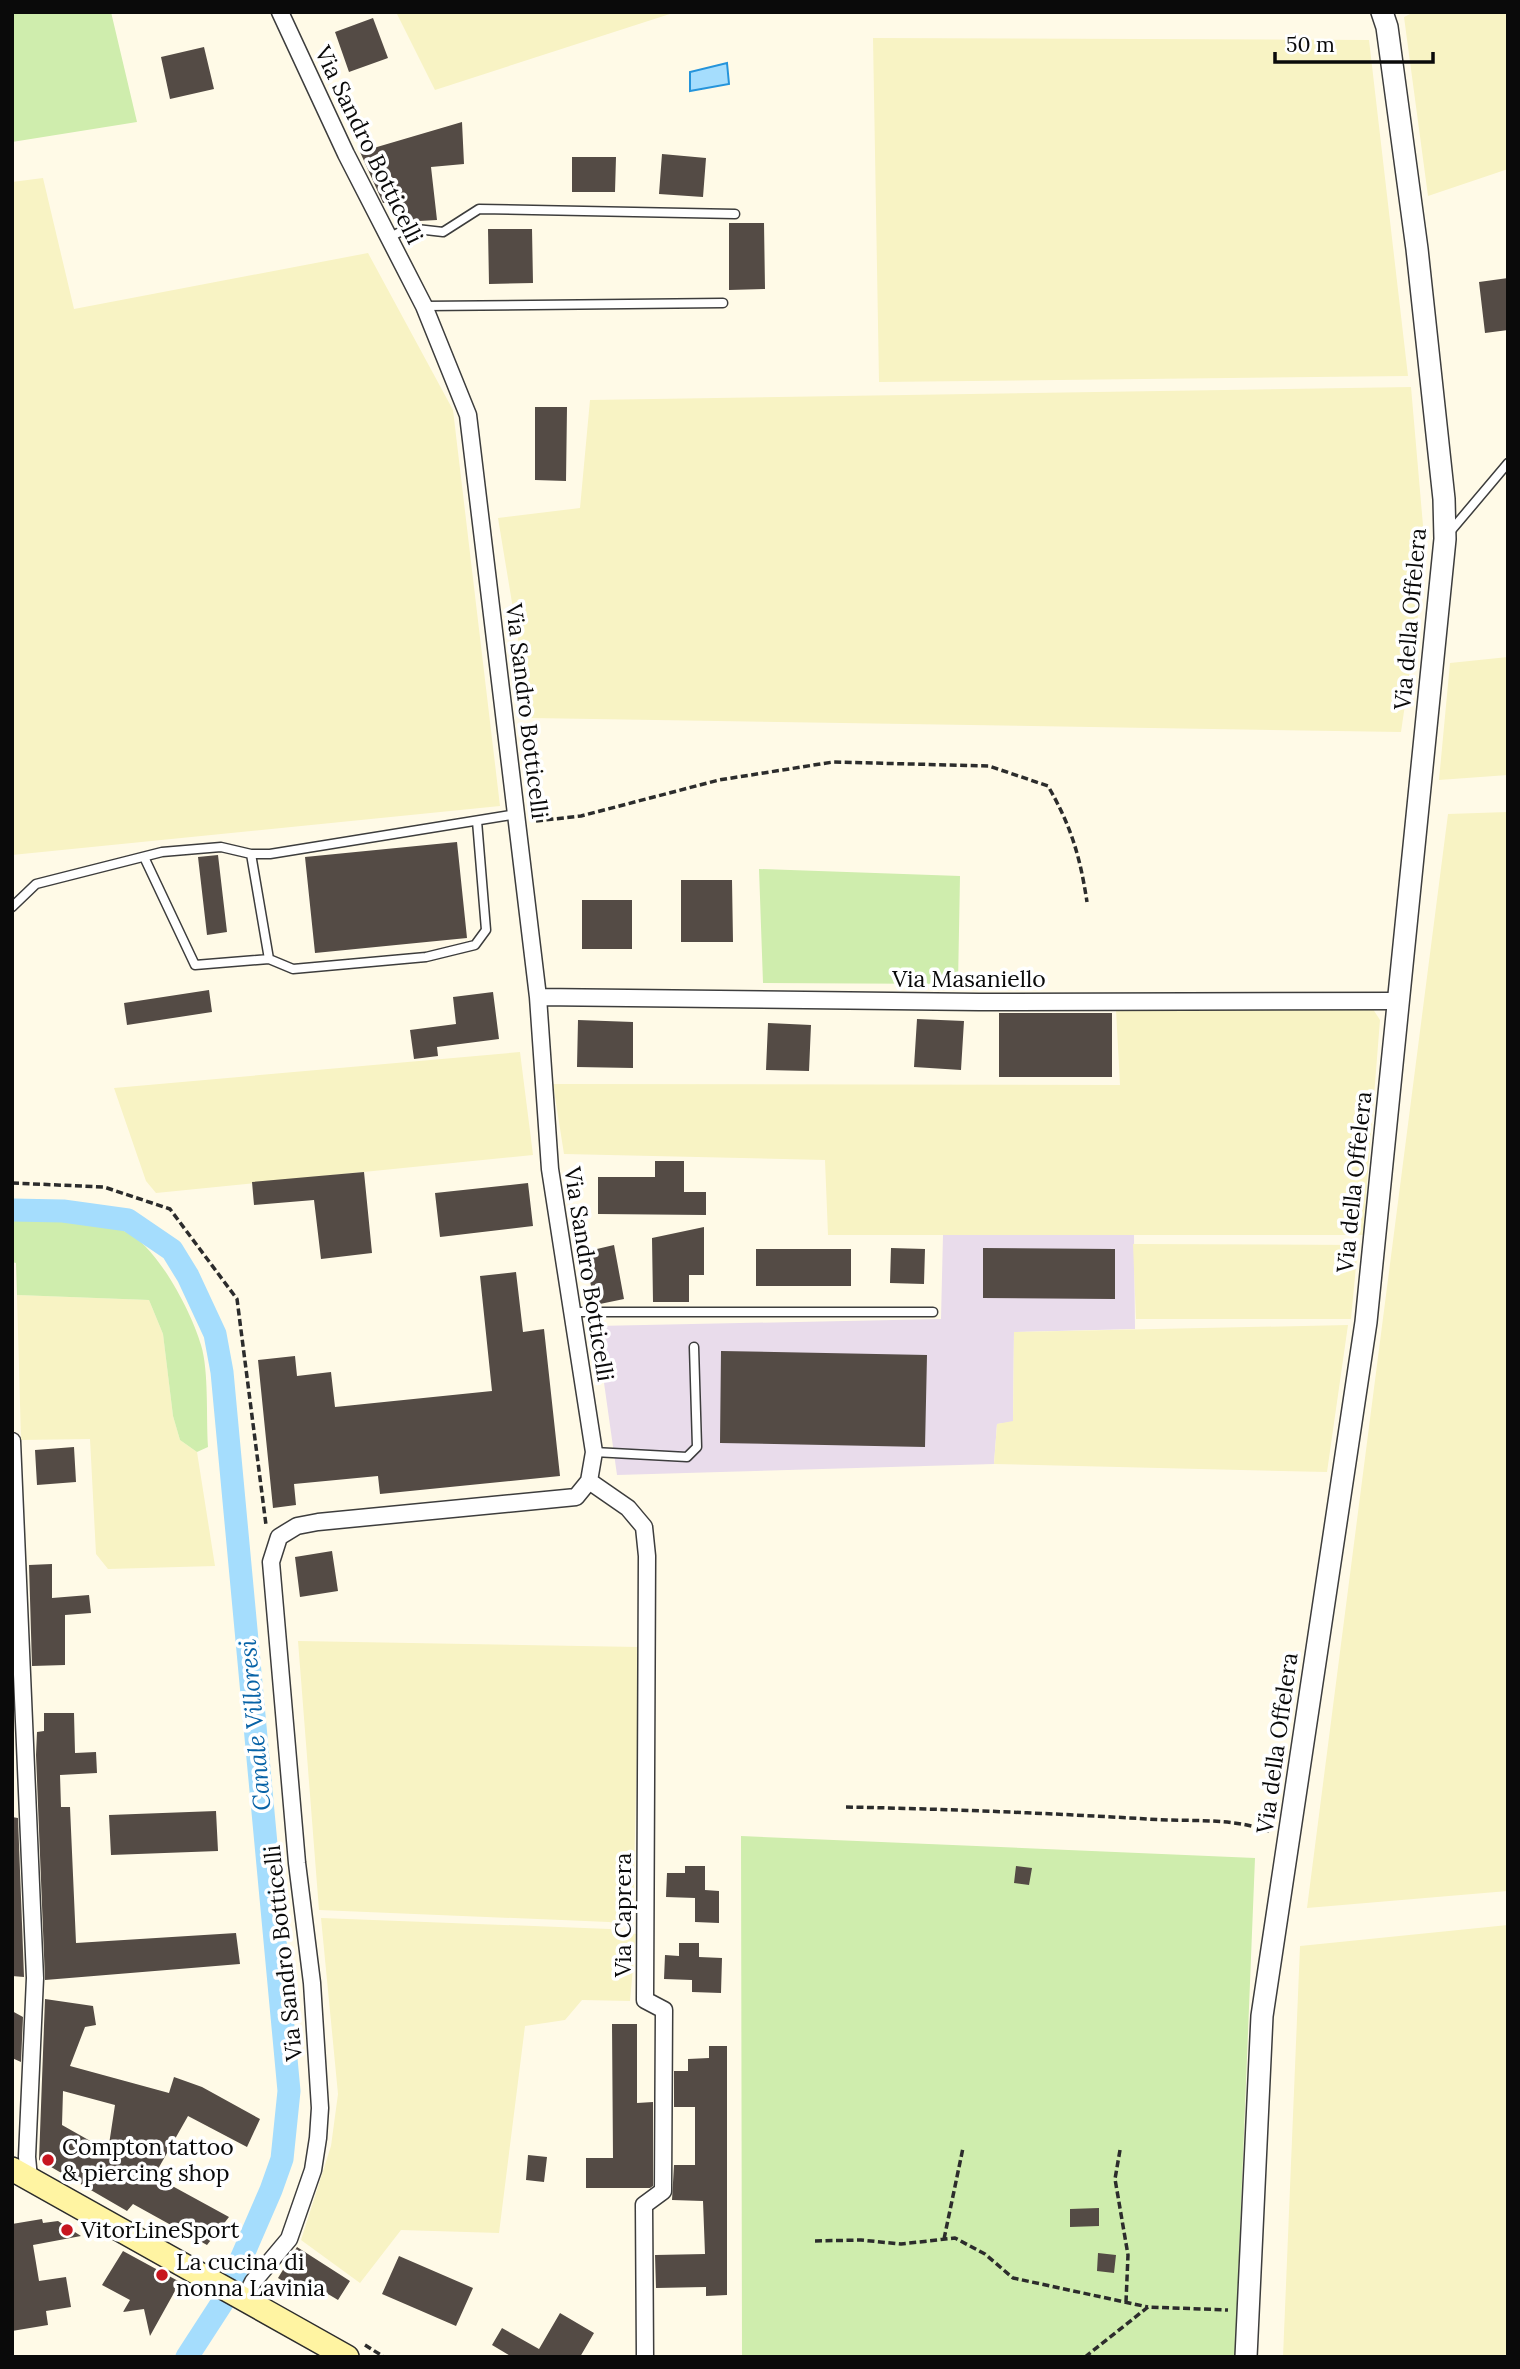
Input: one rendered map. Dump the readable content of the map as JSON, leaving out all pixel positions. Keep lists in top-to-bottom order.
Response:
{
  "streets": {
    "street": [
      "Via Sandro Botticelli",
      "Via della Offelera",
      "Via Masaniello",
      "Via Caprera"
    ]
  },
  "crossings": [
    ["Via Sandro Botticelli", "Via Masaniello"],
    ["Via Sandro Botticelli", "Via Caprera"],
    ["Via della Offelera", "Via Masaniello"]
  ],
  "water": ["Canale Villoresi"],
  "places": ["Compton tattoo & piercing shop", "VitorLineSport", "La cucina di nonna Lavinia"],
  "scale_bar": "50 m"
}
